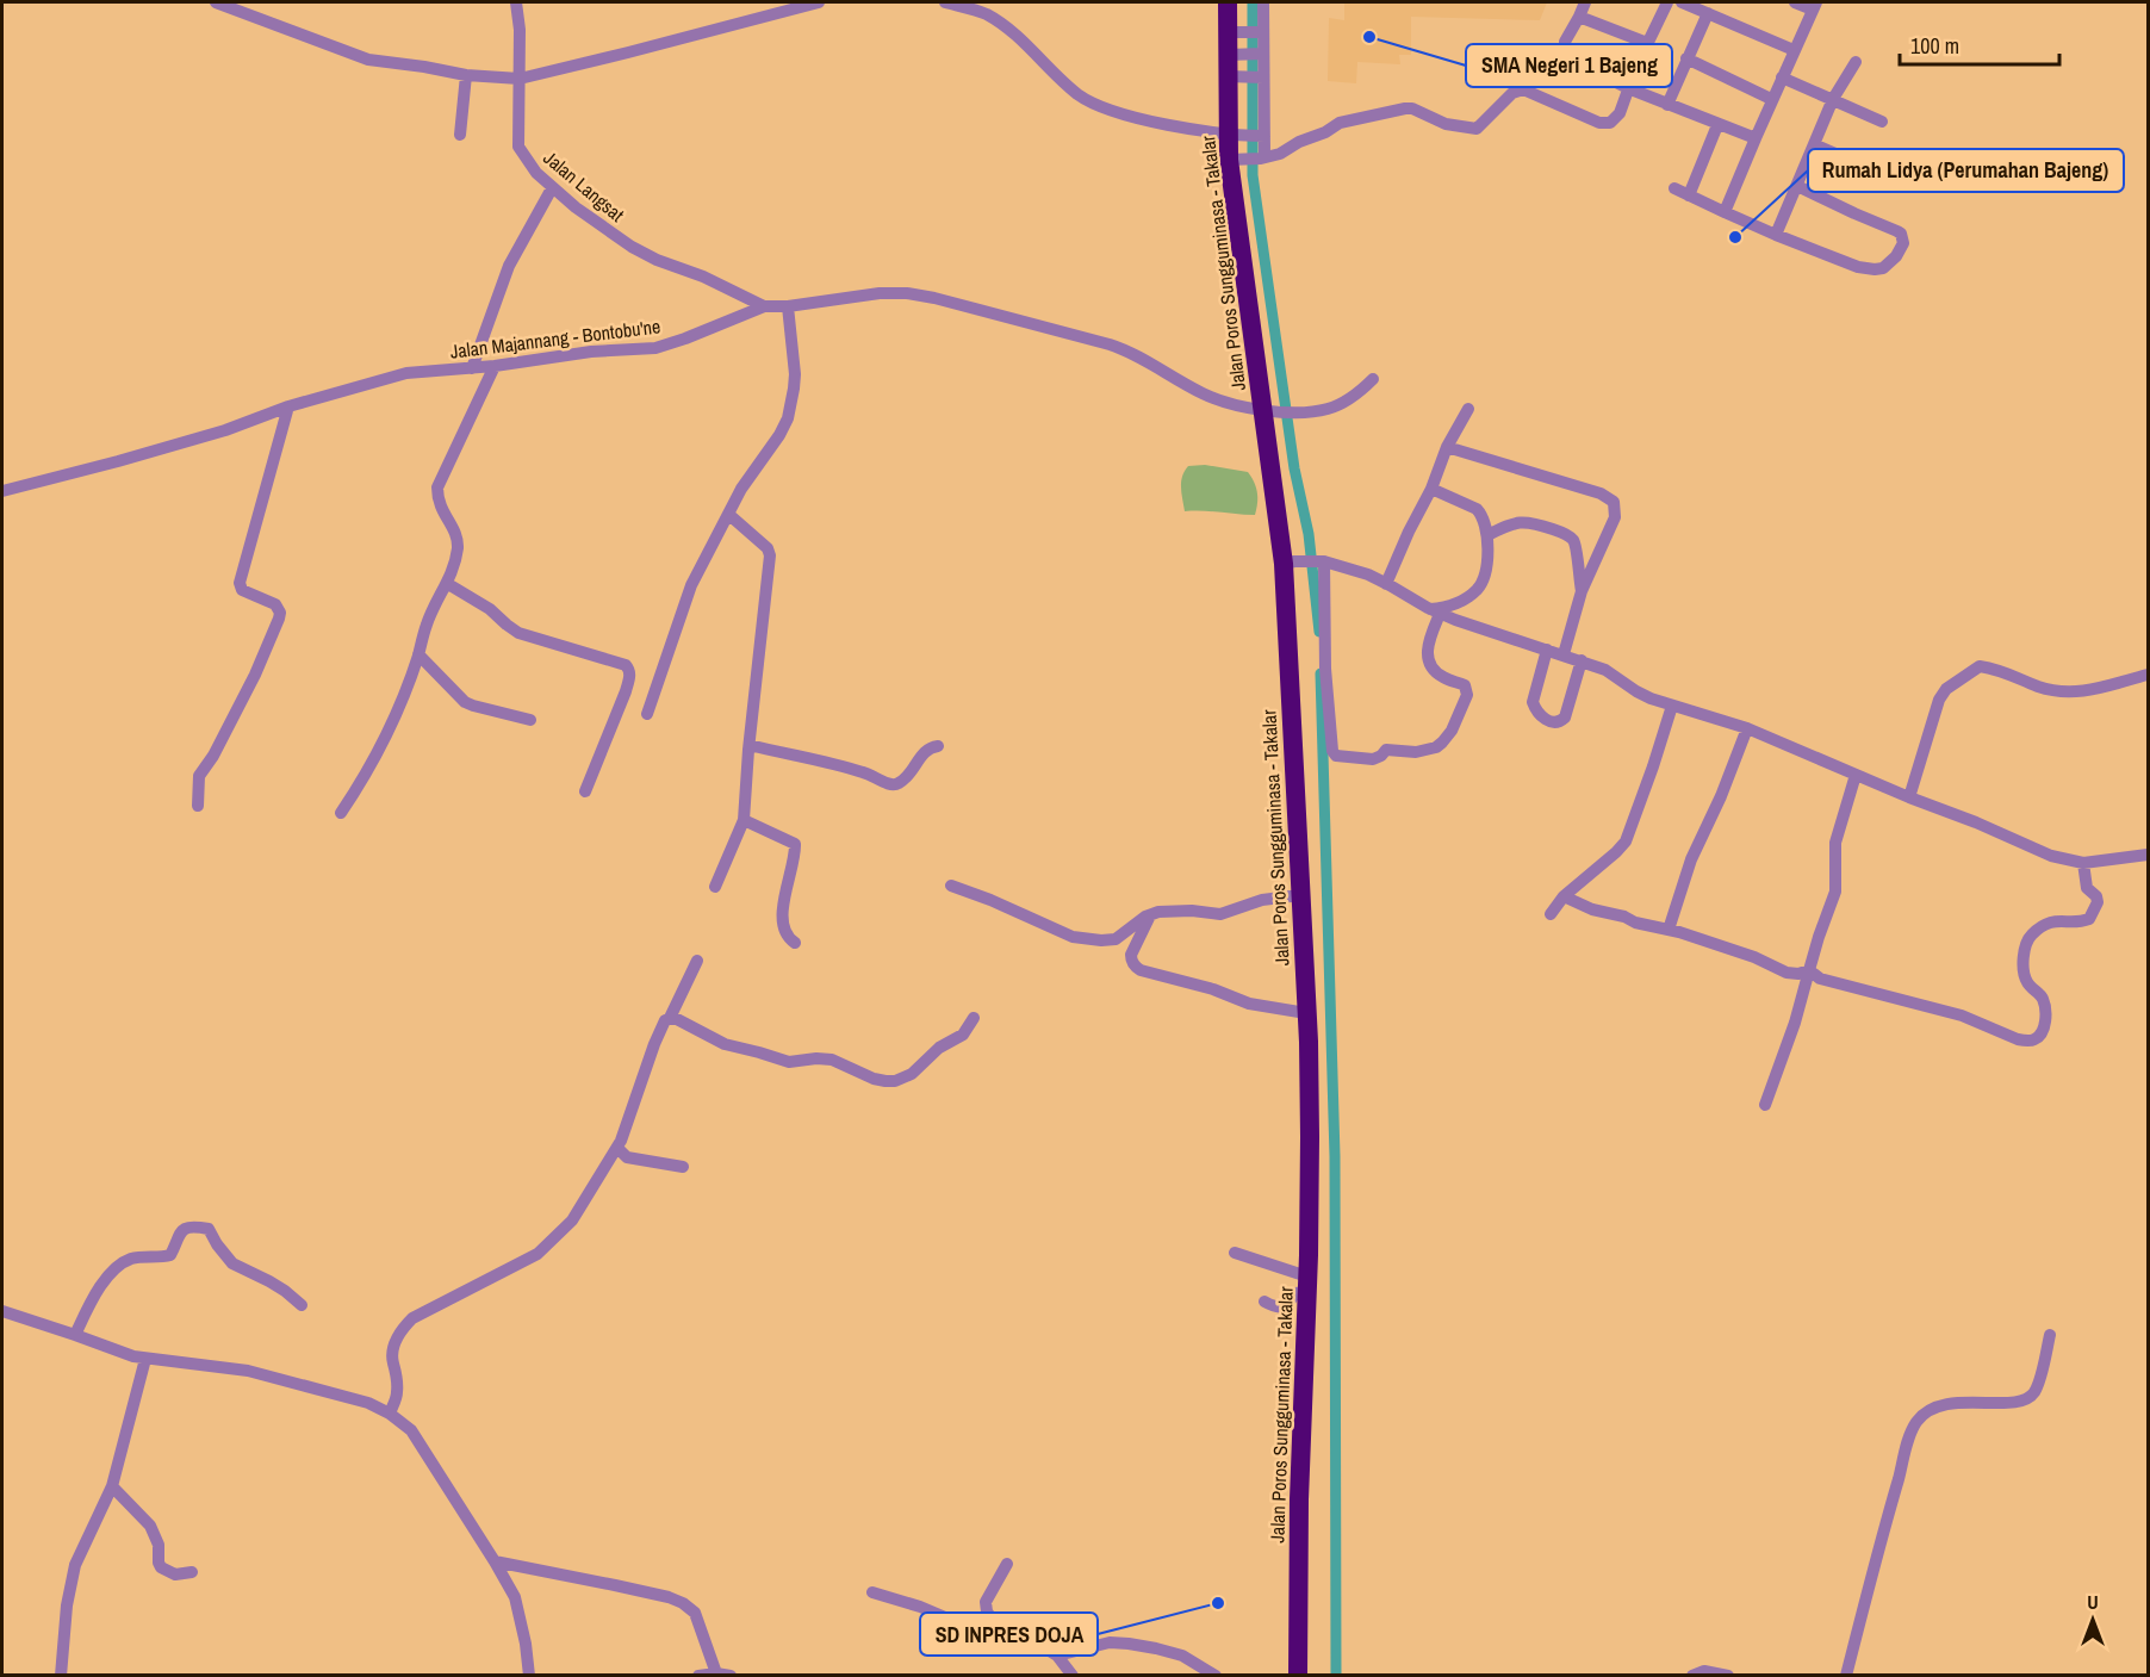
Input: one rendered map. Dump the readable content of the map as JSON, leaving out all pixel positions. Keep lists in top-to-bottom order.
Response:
{
  "streets": {
    "highway": ["Jalan Poros Sungguminasa - Takalar"],
    "street": ["Jalan Langsat", "Jalan Majannang - Bontobu'ne"]
  },
  "crossings": [
    ["Jalan Langsat", "Jalan Majannang - Bontobu'ne"],
    ["Jalan Poros Sungguminasa - Takalar", "Jalan Majannang - Bontobu'ne"]
  ],
  "places": ["SMA Negeri 1 Bajeng", "Rumah Lidya (Perumahan Bajeng)", "SD INPRES DOJA"],
  "scale_bar": "100 m",
  "north": "top"
}
